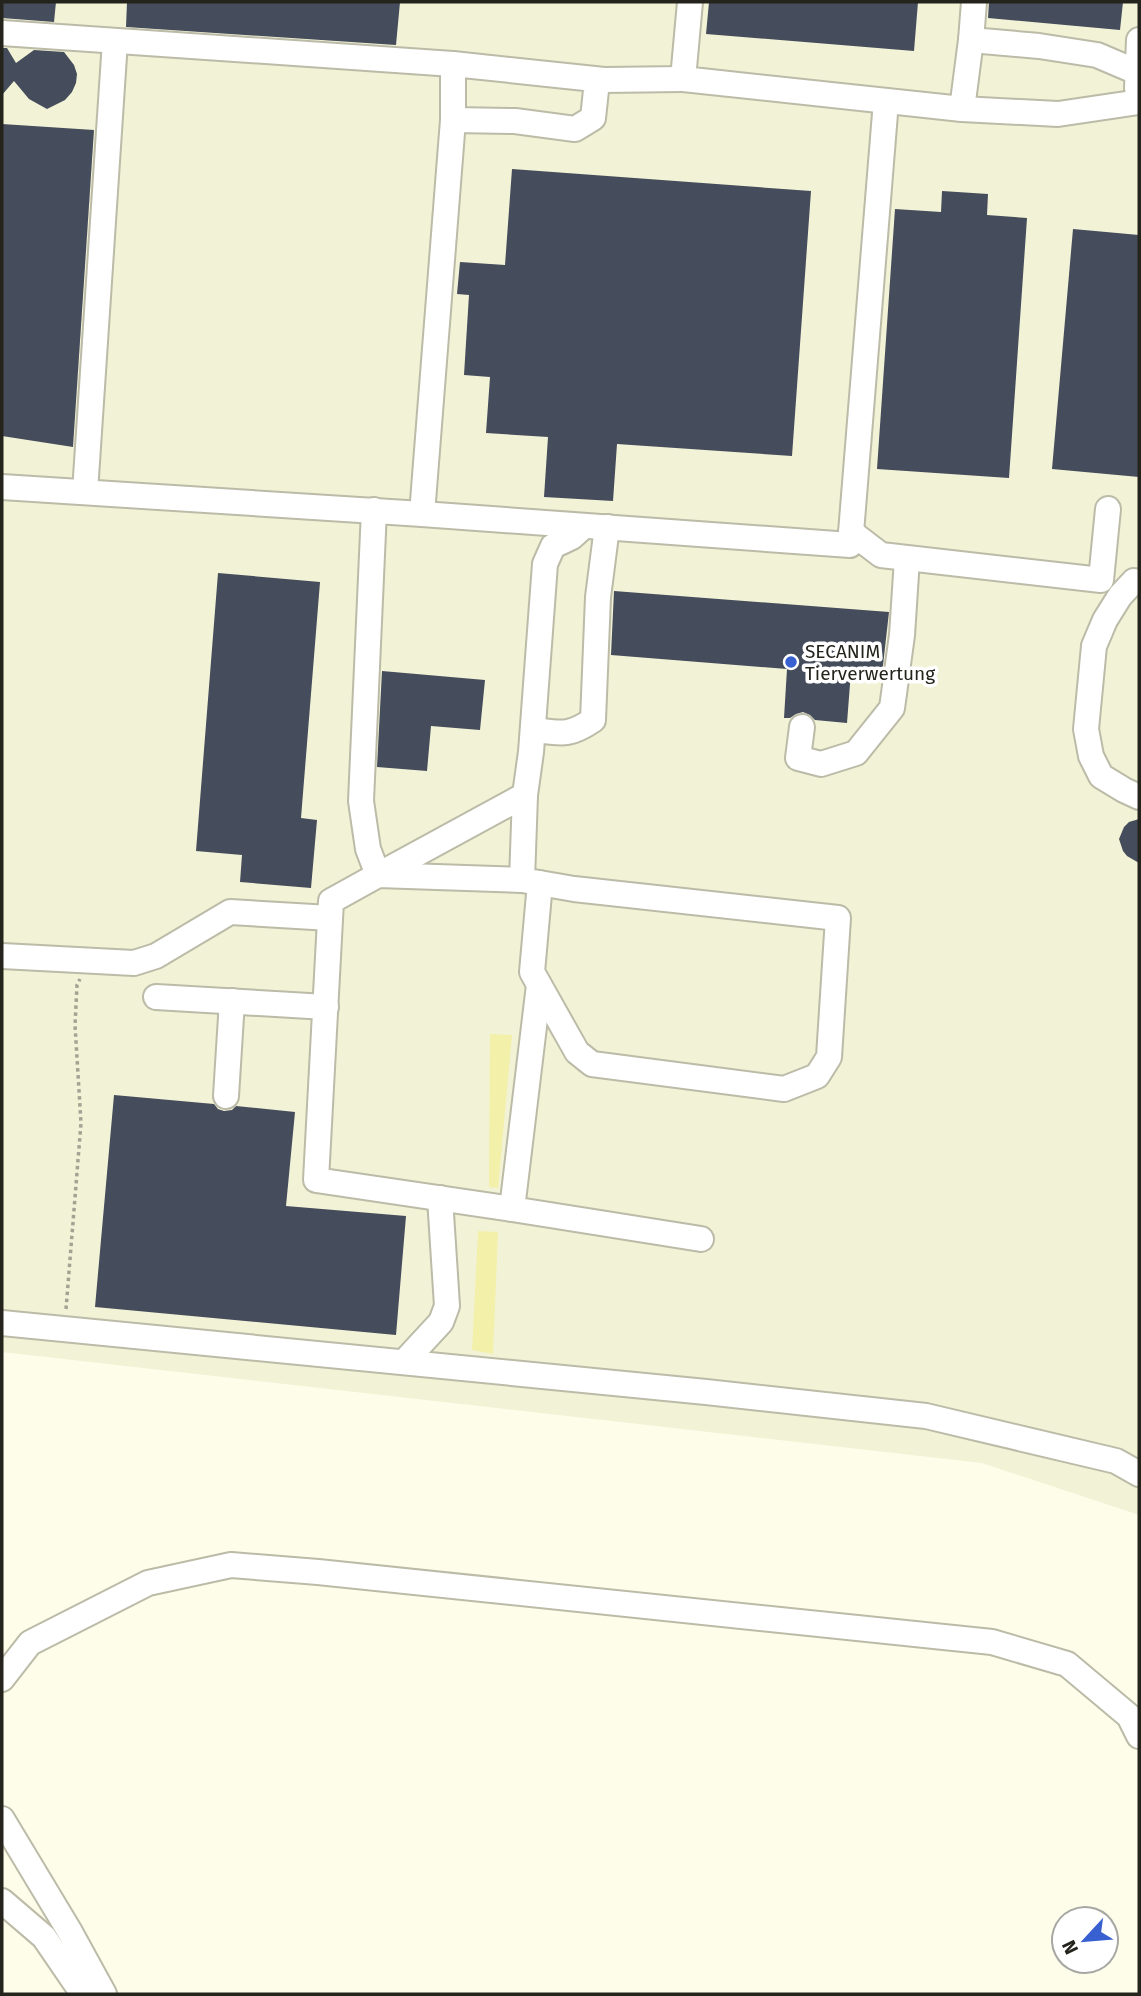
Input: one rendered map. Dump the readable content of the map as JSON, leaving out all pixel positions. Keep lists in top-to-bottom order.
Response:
{
  "places": ["SECANIM Tierverwertung"],
  "north": "bottom left"
}
